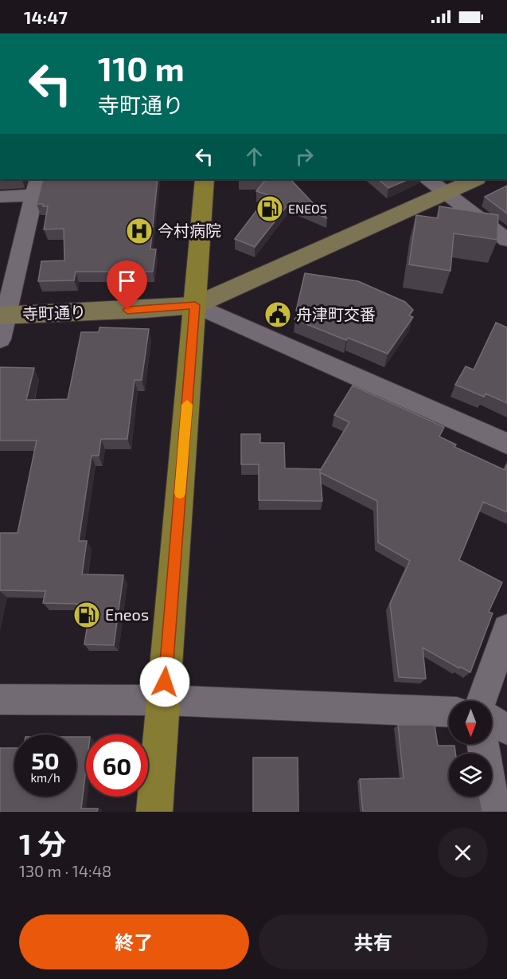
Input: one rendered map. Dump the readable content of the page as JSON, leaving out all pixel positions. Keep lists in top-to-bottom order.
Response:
{
  "streets": {
    "street": ["寺町通り"]
  },
  "places": {
    "fuel station": ["ENEOS", "Eneos"],
    "hospital": ["今村病院"],
    "public building": ["舟津町交番"]
  },
  "north": "bottom",
  "page": {
    "status": "14:47",
    "turn": ["110 m", "寺町通り"],
    "speed": "50 km/h",
    "limit": "60",
    "heading": ["1 分", "130 m · 14:48"],
    "buttons": ["終了", "共有"]
  }
}
